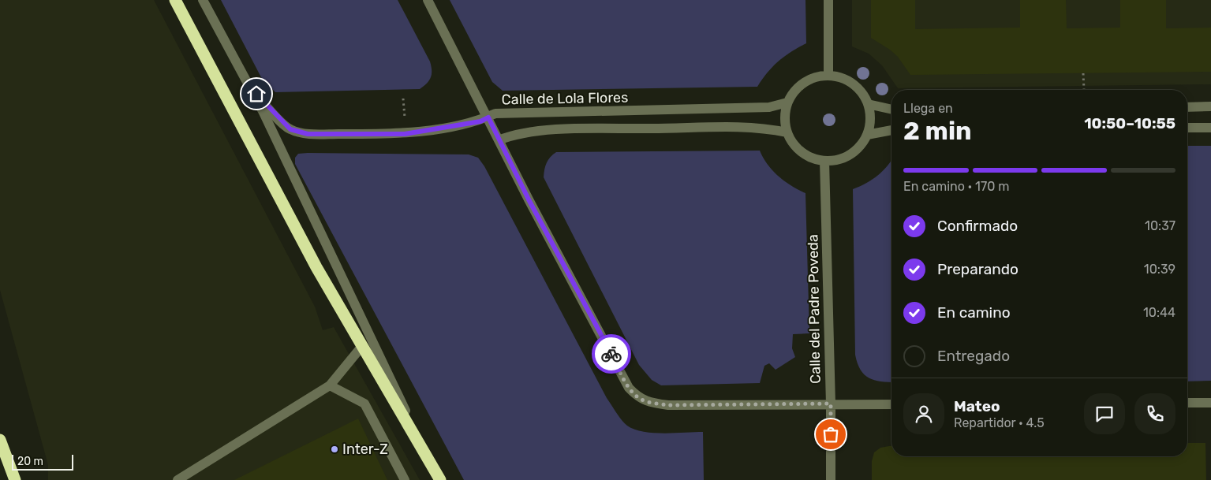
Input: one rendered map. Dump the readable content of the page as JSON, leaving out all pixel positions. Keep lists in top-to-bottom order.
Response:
{
  "streets": {
    "street": ["Calle de Lola Flores", "Calle del Padre Poveda"]
  },
  "crossings": [
    ["Calle de Lola Flores", "Calle del Padre Poveda"]
  ],
  "places": ["Inter-Z"],
  "scale_bar": "20 m",
  "page": {
    "heading": ["2 min", "Llega en", "10:50–10:55"],
    "panel": ["Mateo", "Repartidor · 4.5"],
    "bar": "En camino · 170 m",
    "list": [
      ["Confirmado", "10:37"],
      ["Preparando", "10:39"],
      ["En camino", "10:44"],
      "Entregado"
    ],
    "scale": "20 m"
  }
}
